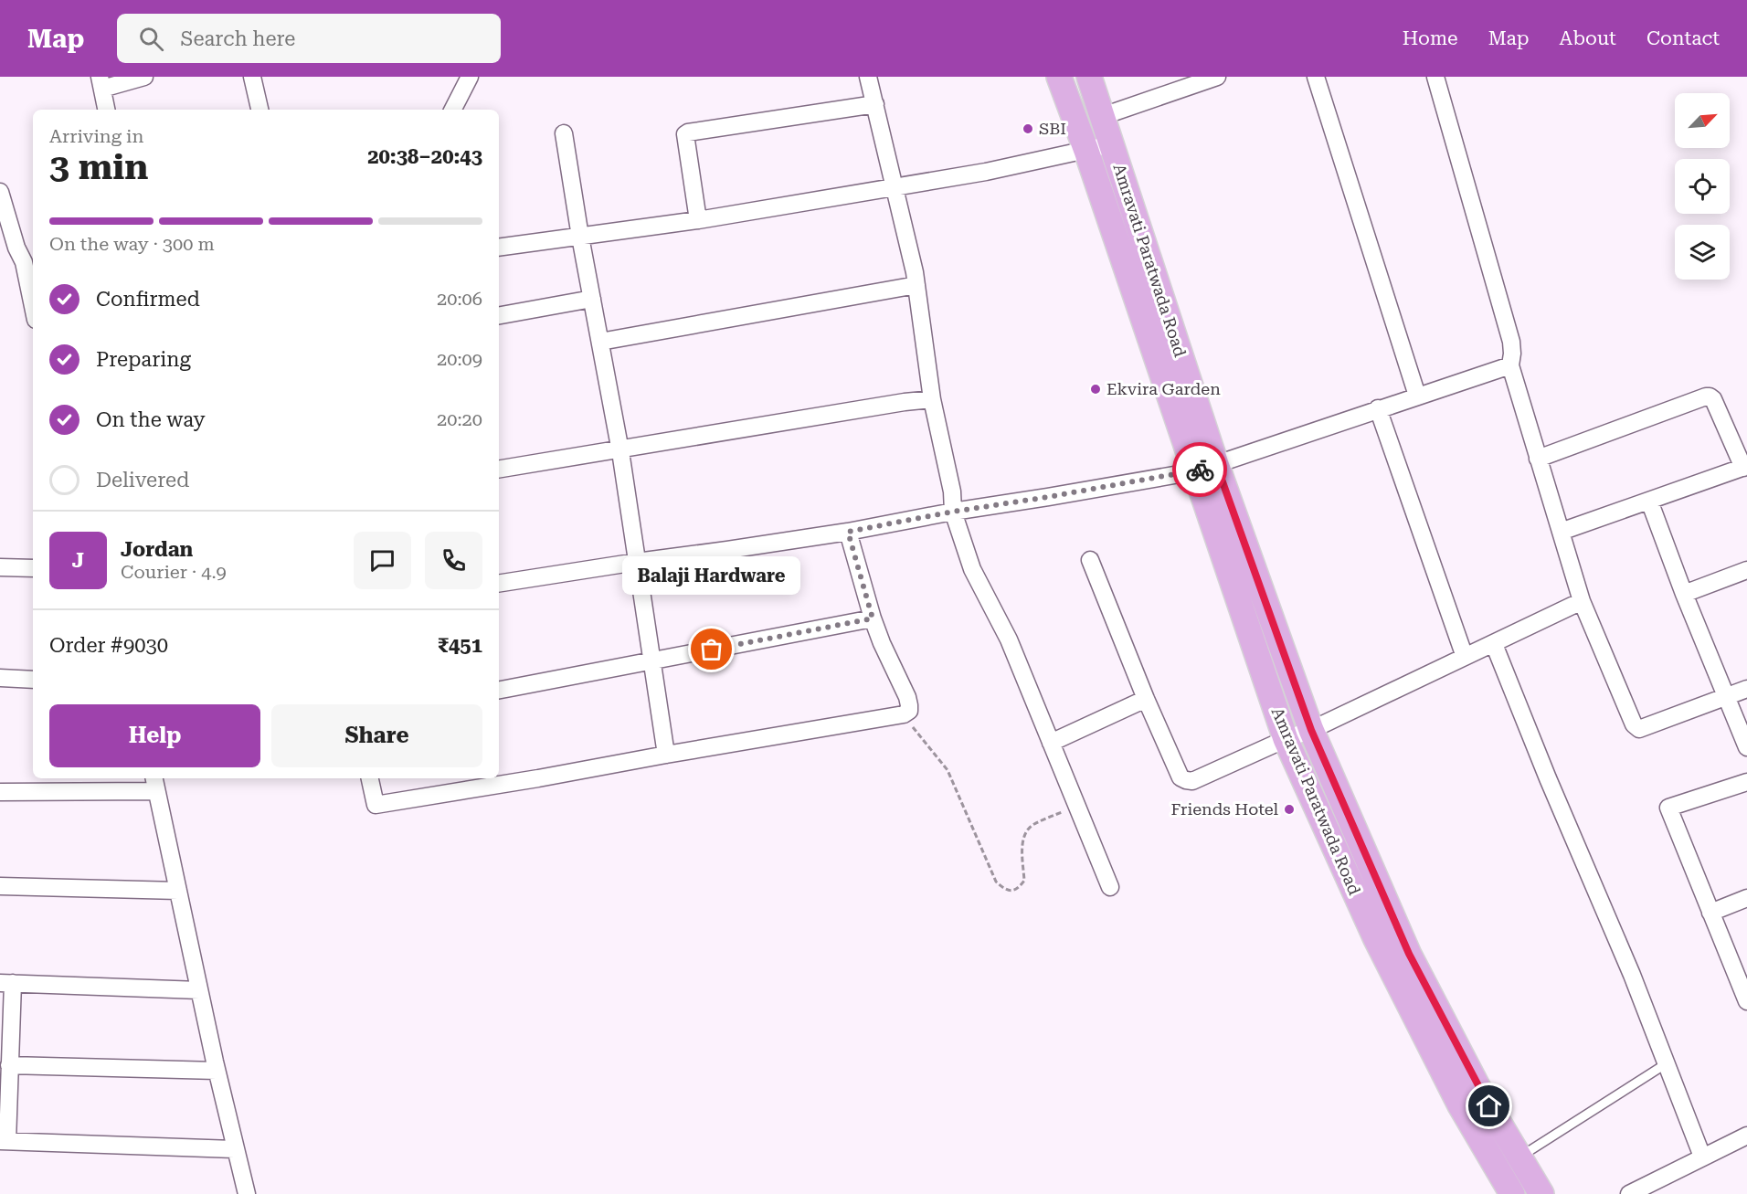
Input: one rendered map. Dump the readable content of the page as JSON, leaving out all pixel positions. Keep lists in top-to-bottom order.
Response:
{
  "streets": {
    "main road": ["Amravati Paratwada Road"]
  },
  "places": [
    "SBI",
    "Ekvira Garden",
    "Balaji Hardware",
    "Friends Hotel"
  ],
  "north": "top right",
  "page": {
    "header": "Map",
    "search": "Search here",
    "nav": [
      "Home",
      "Map",
      "About",
      "Contact"
    ],
    "heading": ["3 min", "Arriving in", "20:38–20:43"],
    "panel": [
      "Jordan",
      "Courier · 4.9",
      "Order #9030",
      "₹451"
    ],
    "bar": "On the way · 300 m",
    "list": [
      ["Confirmed", "20:06"],
      ["Preparing", "20:09"],
      ["On the way", "20:20"],
      "Delivered"
    ],
    "round": "J",
    "bubble": "Balaji Hardware",
    "buttons": ["Help", "Share"]
  }
}
